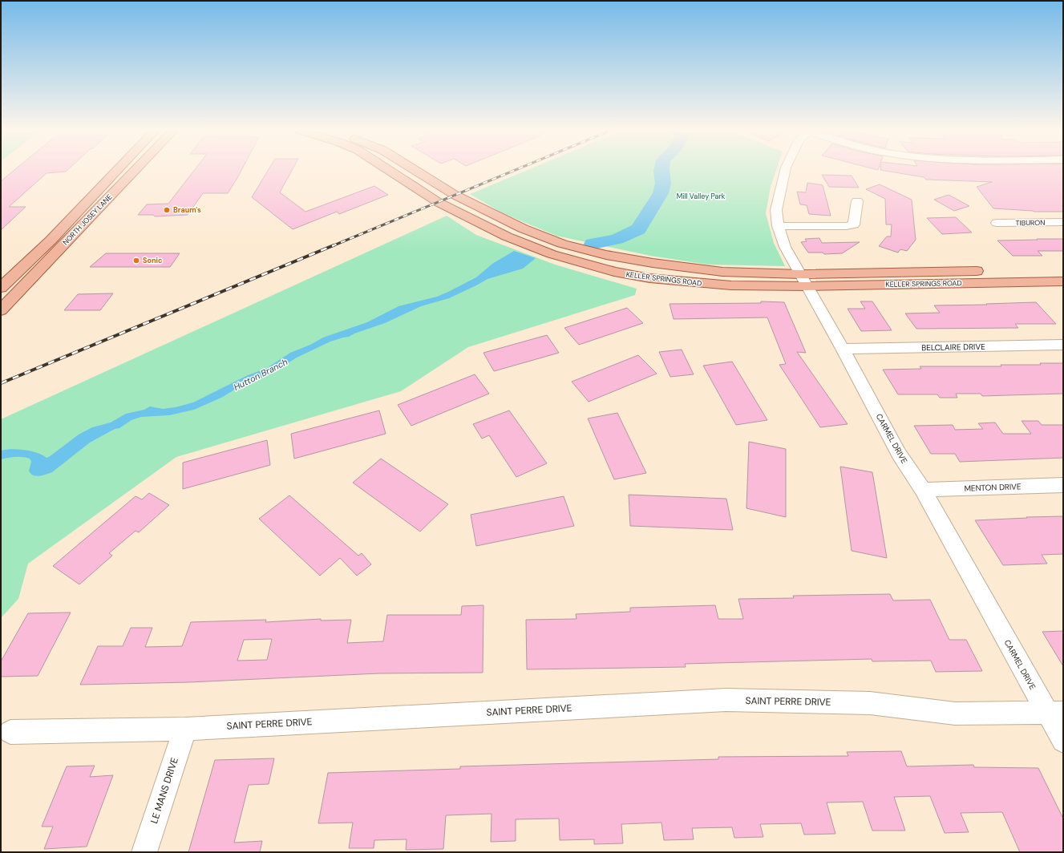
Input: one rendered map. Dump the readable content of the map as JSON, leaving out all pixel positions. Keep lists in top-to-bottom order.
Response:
{
  "streets": {
    "main road": ["NORTH JOSEY LANE", "KELLER SPRINGS ROAD"],
    "street": [
      "TIBURON",
      "BELCLAIRE DRIVE",
      "CARMEL DRIVE",
      "MENTON DRIVE",
      "SAINT PERRE DRIVE",
      "LE MANS DRIVE"
    ]
  },
  "crossings": [
    ["KELLER SPRINGS ROAD", "CARMEL DRIVE"],
    ["BELCLAIRE DRIVE", "CARMEL DRIVE"],
    ["CARMEL DRIVE", "MENTON DRIVE"],
    ["CARMEL DRIVE", "SAINT PERRE DRIVE"],
    ["SAINT PERRE DRIVE", "LE MANS DRIVE"]
  ],
  "water": ["Hutton Branch"],
  "parks": ["Mill Valley Park"],
  "places": ["Braum's", "Sonic"]
}
